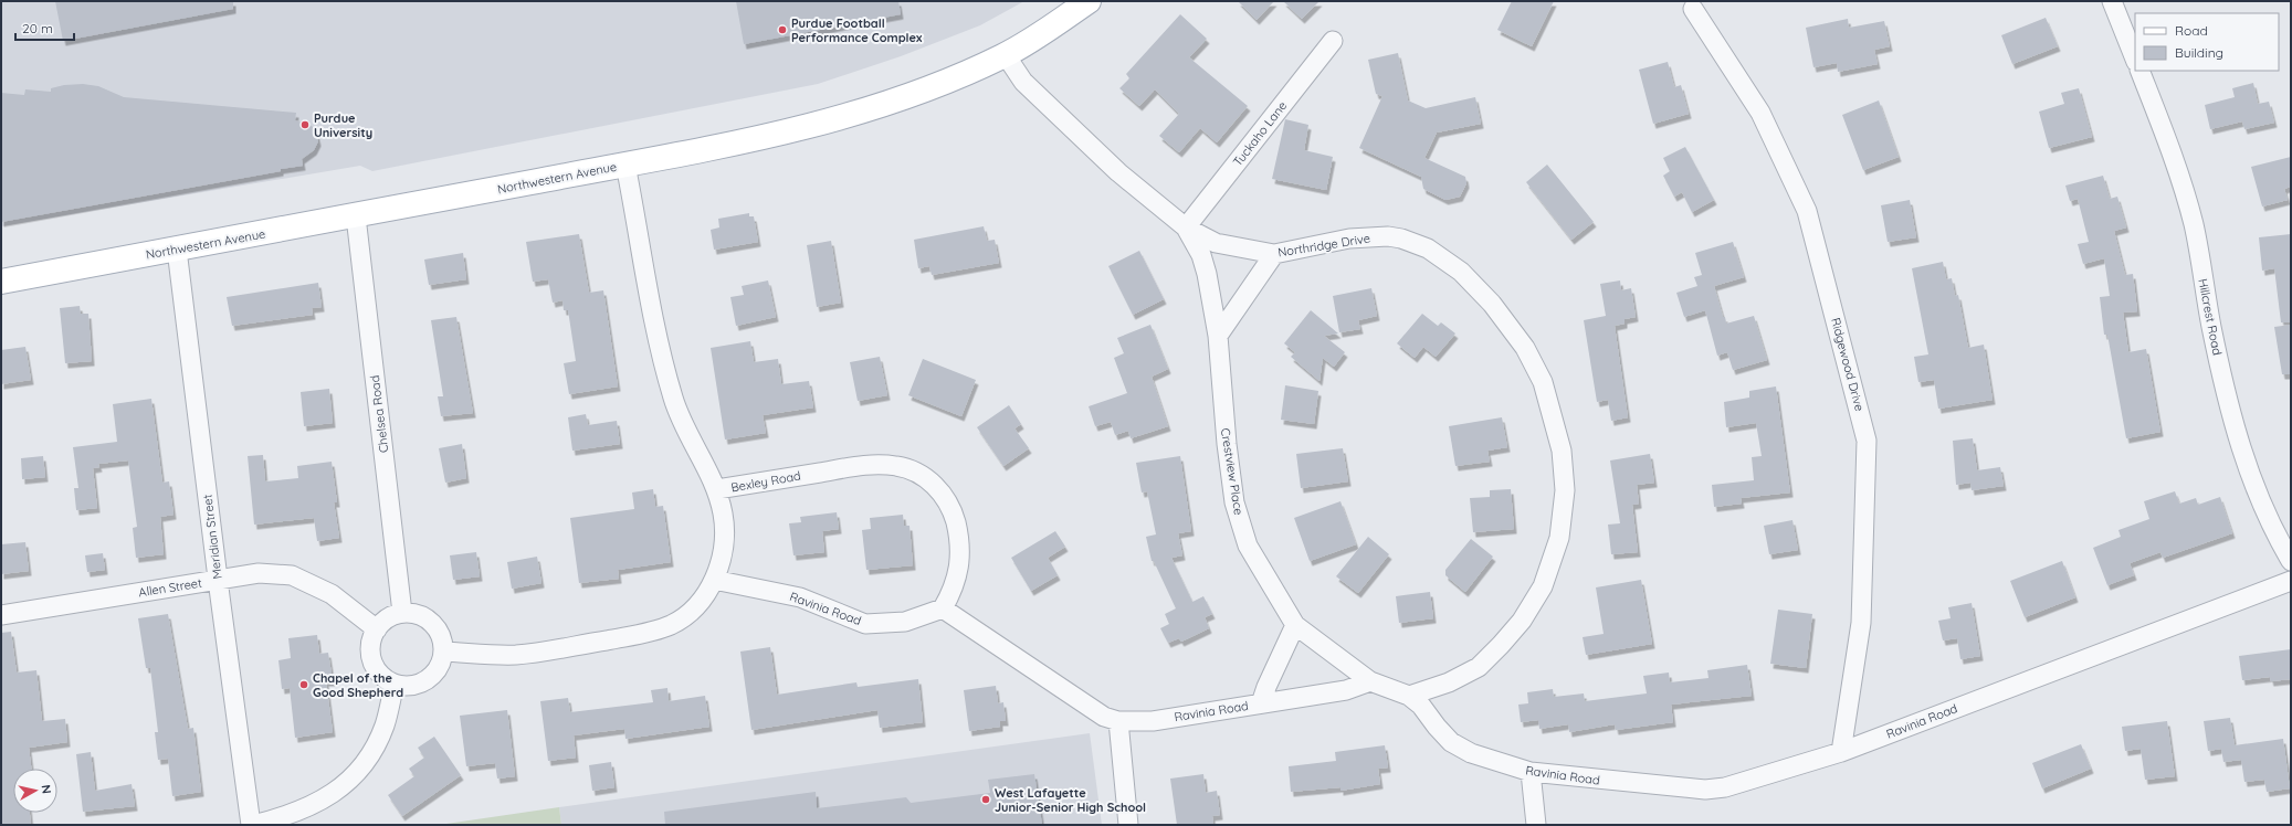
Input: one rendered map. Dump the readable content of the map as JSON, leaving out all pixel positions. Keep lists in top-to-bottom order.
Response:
{
  "streets": {
    "main road": ["Northwestern Avenue"],
    "street": [
      "Tuckaho Lane",
      "Northridge Drive",
      "Hillcrest Road",
      "Ridgewood Drive",
      "Chelsea Road",
      "Crestview Place",
      "Bexley Road",
      "Meridian Street",
      "Allen Street",
      "Ravinia Road"
    ]
  },
  "crossings": [
    ["Tuckaho Lane", "Northridge Drive"],
    ["Northwestern Avenue", "Northridge Drive"],
    ["Northwestern Avenue", "Chelsea Road"],
    ["Northwestern Avenue", "Bexley Road"],
    ["Northwestern Avenue", "Meridian Street"],
    ["Northridge Drive", "Crestview Place"],
    ["Northridge Drive", "Ravinia Road"],
    ["Ridgewood Drive", "Ravinia Road"],
    ["Chelsea Road", "Allen Street"],
    ["Crestview Place", "Ravinia Road"],
    ["Bexley Road", "Ravinia Road"],
    ["Meridian Street", "Allen Street"]
  ],
  "places": [
    "Purdue Football Performance Complex",
    "Purdue University",
    "Chapel of the Good Shepherd",
    "West Lafayette Junior-Senior High School"
  ],
  "legend": ["Road", "Building"],
  "scale_bar": "20 m",
  "north": "right"
}
